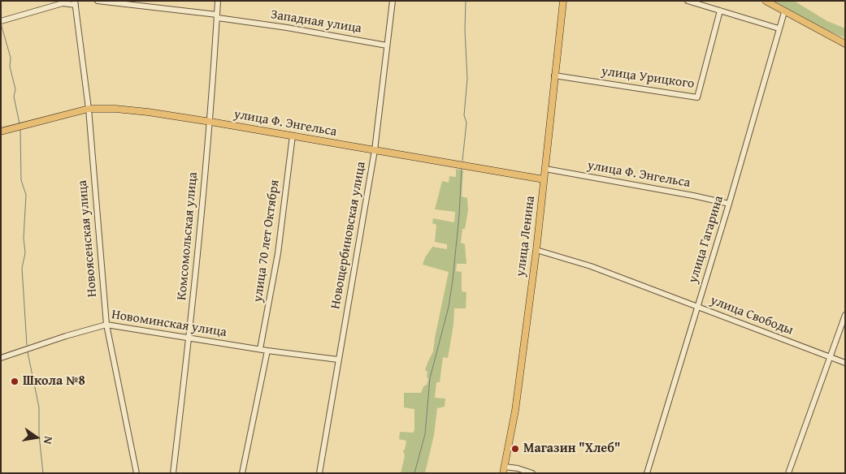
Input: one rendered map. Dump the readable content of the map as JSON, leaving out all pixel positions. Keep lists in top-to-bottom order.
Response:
{
  "streets": {
    "main road": ["улица Ф. Энгельса", "улица Ленина"],
    "street": [
      "Западная улица",
      "улица Урицкого",
      "Новощербиновская улица",
      "Комсомольская улица",
      "Новоясенская улица",
      "улица Гагарина",
      "улица 70 лет Октября",
      "улица Свободы",
      "Новоминская улица"
    ]
  },
  "crossings": [
    ["Западная улица", "Новощербиновская улица"],
    ["Западная улица", "Комсомольская улица"],
    ["улица Урицкого", "улица Ленина"],
    ["улица Ф. Энгельса", "Новощербиновская улица"],
    ["улица Ф. Энгельса", "Комсомольская улица"],
    ["улица Ф. Энгельса", "улица Ленина"],
    ["улица Ф. Энгельса", "Новоясенская улица"],
    ["улица Ф. Энгельса", "улица Гагарина"],
    ["улица Ф. Энгельса", "улица 70 лет Октября"],
    ["Новощербиновская улица", "Новоминская улица"],
    ["Комсомольская улица", "Новоминская улица"],
    ["улица Ленина", "улица Свободы"],
    ["Новоясенская улица", "Новоминская улица"],
    ["улица Гагарина", "улица Свободы"],
    ["улица 70 лет Октября", "Новоминская улица"]
  ],
  "places": ["Школа №8", "Магазин \"Хлеб\""],
  "north": "right"
}
